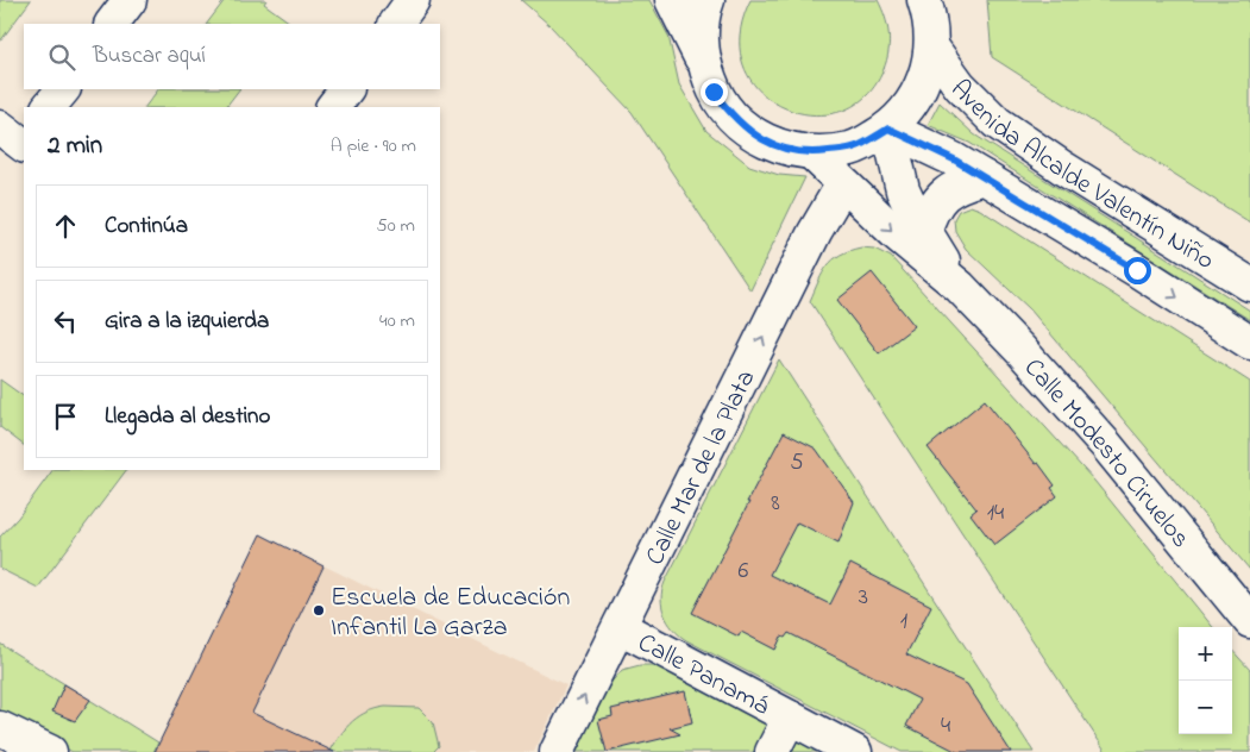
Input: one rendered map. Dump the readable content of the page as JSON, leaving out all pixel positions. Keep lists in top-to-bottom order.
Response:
{
  "streets": {
    "street": [
      "Avenida Alcalde Valentín Niño",
      "Calle Modesto Ciruelos",
      "Calle Mar de la Plata",
      "Calle Panamá"
    ]
  },
  "crossings": [
    ["Avenida Alcalde Valentín Niño", "Calle Modesto Ciruelos"],
    ["Calle Modesto Ciruelos", "Calle Mar de la Plata"],
    ["Calle Mar de la Plata", "Calle Panamá"]
  ],
  "one_way": ["Calle Mar de la Plata"],
  "places": ["Escuela de Educación Infantil La Garza"],
  "house_numbers": [
    "5",
    "8",
    "14",
    "6",
    "3",
    "1",
    "4"
  ],
  "page": {
    "search": "Buscar aquí",
    "heading": ["2 min", "A pie · 90 m"],
    "list": [
      ["Continúa", "50 m"],
      ["Gira a la izquierda", "40 m"],
      "Llegada al destino"
    ],
    "map_buttons": ["+", "−"]
  }
}
